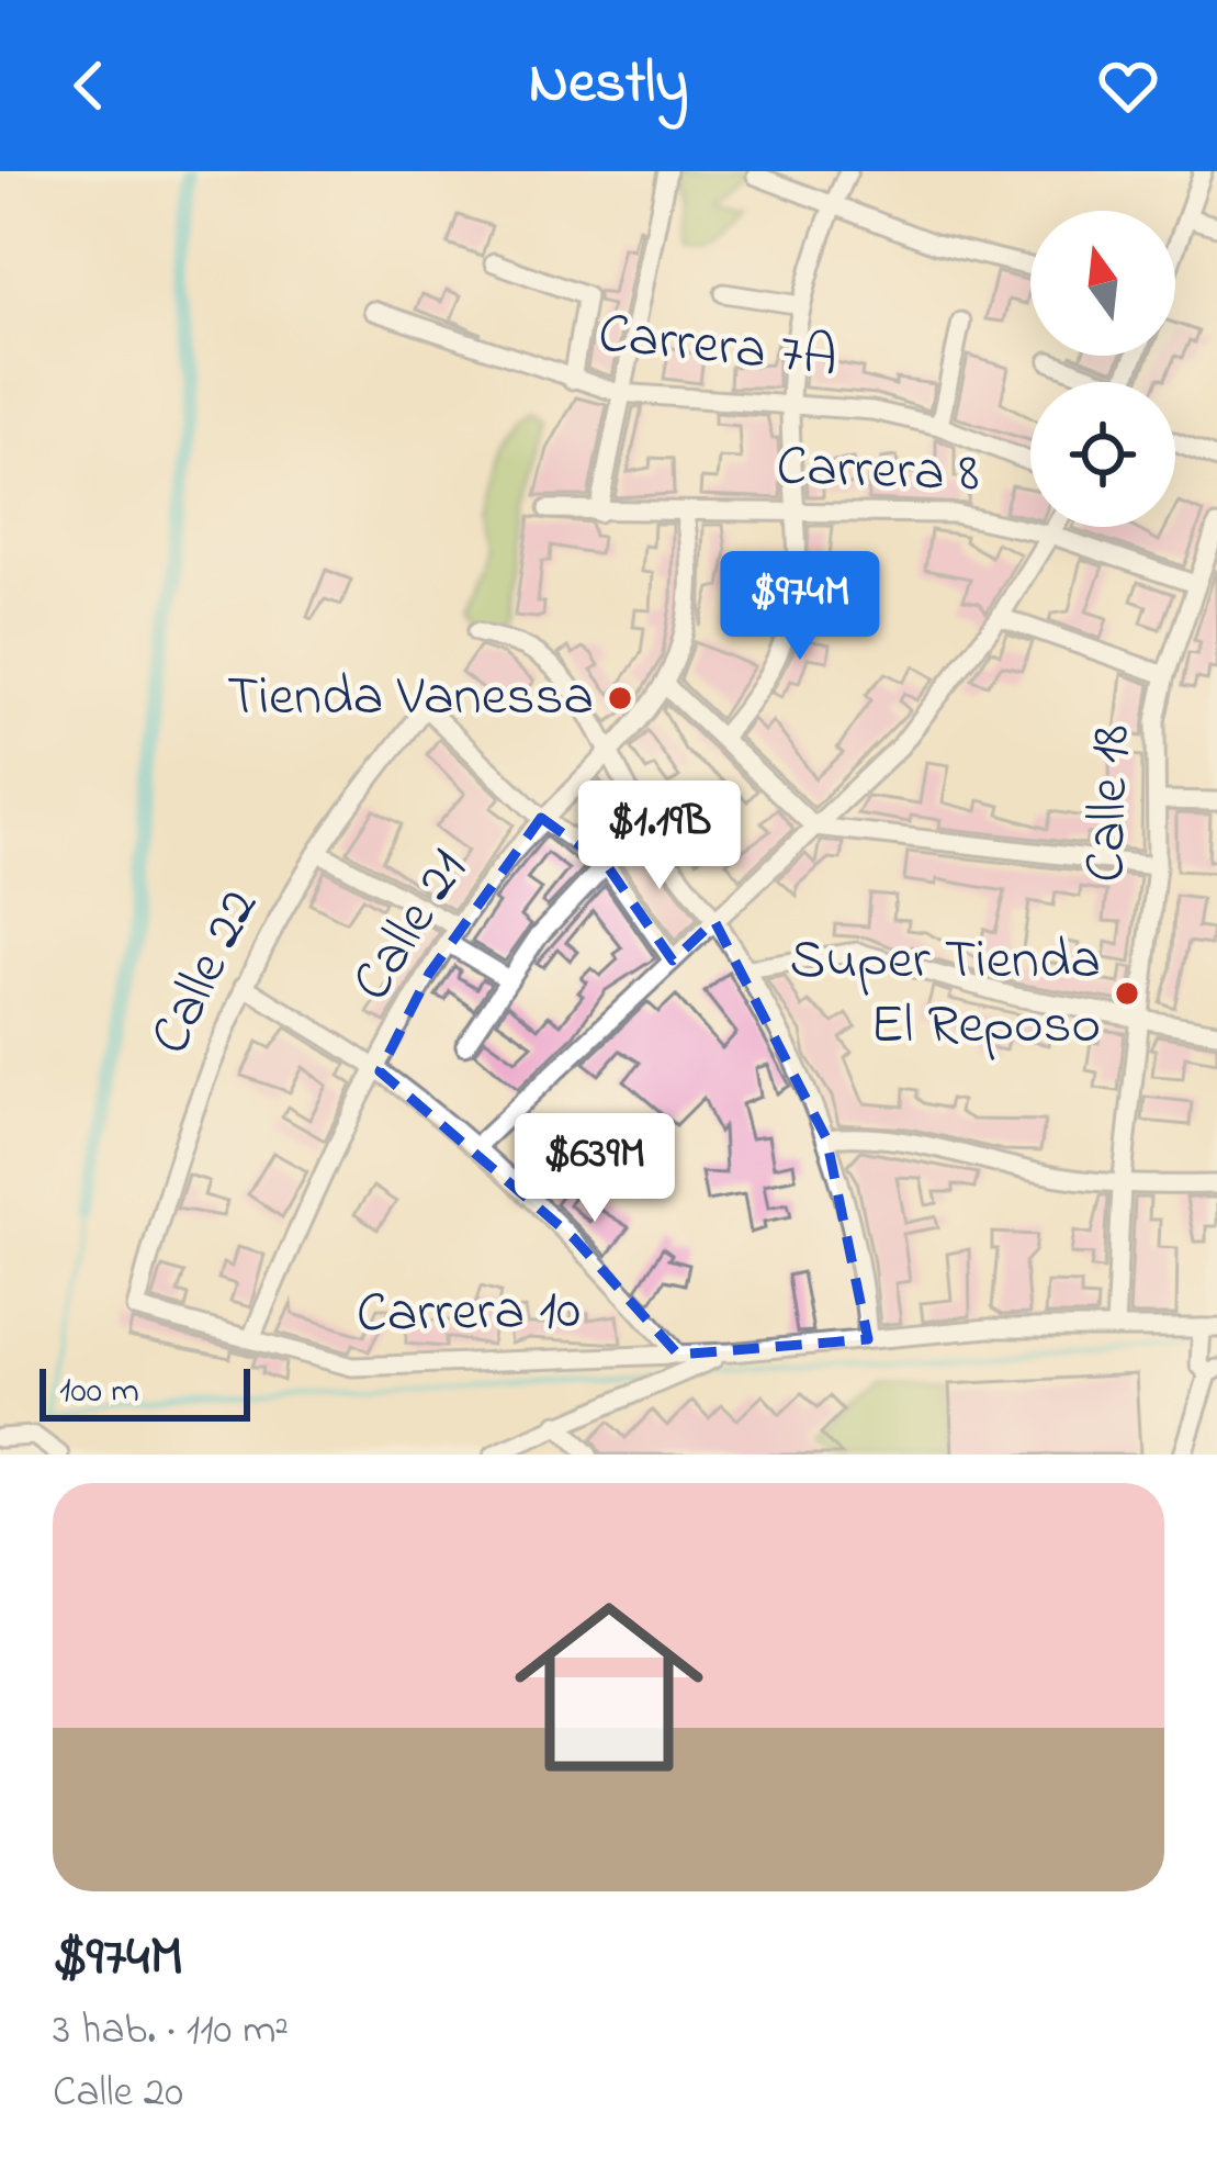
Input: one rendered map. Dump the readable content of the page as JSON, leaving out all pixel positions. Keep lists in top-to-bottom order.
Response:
{
  "streets": {
    "street": [
      "Carrera 7A",
      "Carrera 8",
      "Calle 18",
      "Calle 21",
      "Calle 22",
      "Carrera 10"
    ]
  },
  "crossings": [
    ["Carrera 8", "Calle 18"],
    ["Carrera 8", "Calle 21"],
    ["Calle 18", "Carrera 10"],
    ["Calle 21", "Calle 22"],
    ["Calle 21", "Carrera 10"],
    ["Calle 22", "Carrera 10"]
  ],
  "places": ["Tienda Vanessa", "Super Tienda El Reposo"],
  "scale_bar": "100 m",
  "north": "top",
  "page": {
    "header": "Nestly",
    "price": ["$974M", "$1.19B", "$639M"],
    "scale": "100 m",
    "list": [
      {
        "name": "$974M",
        "note": "3 hab. · 110 m² · Calle 20"
      }
    ]
  }
}
